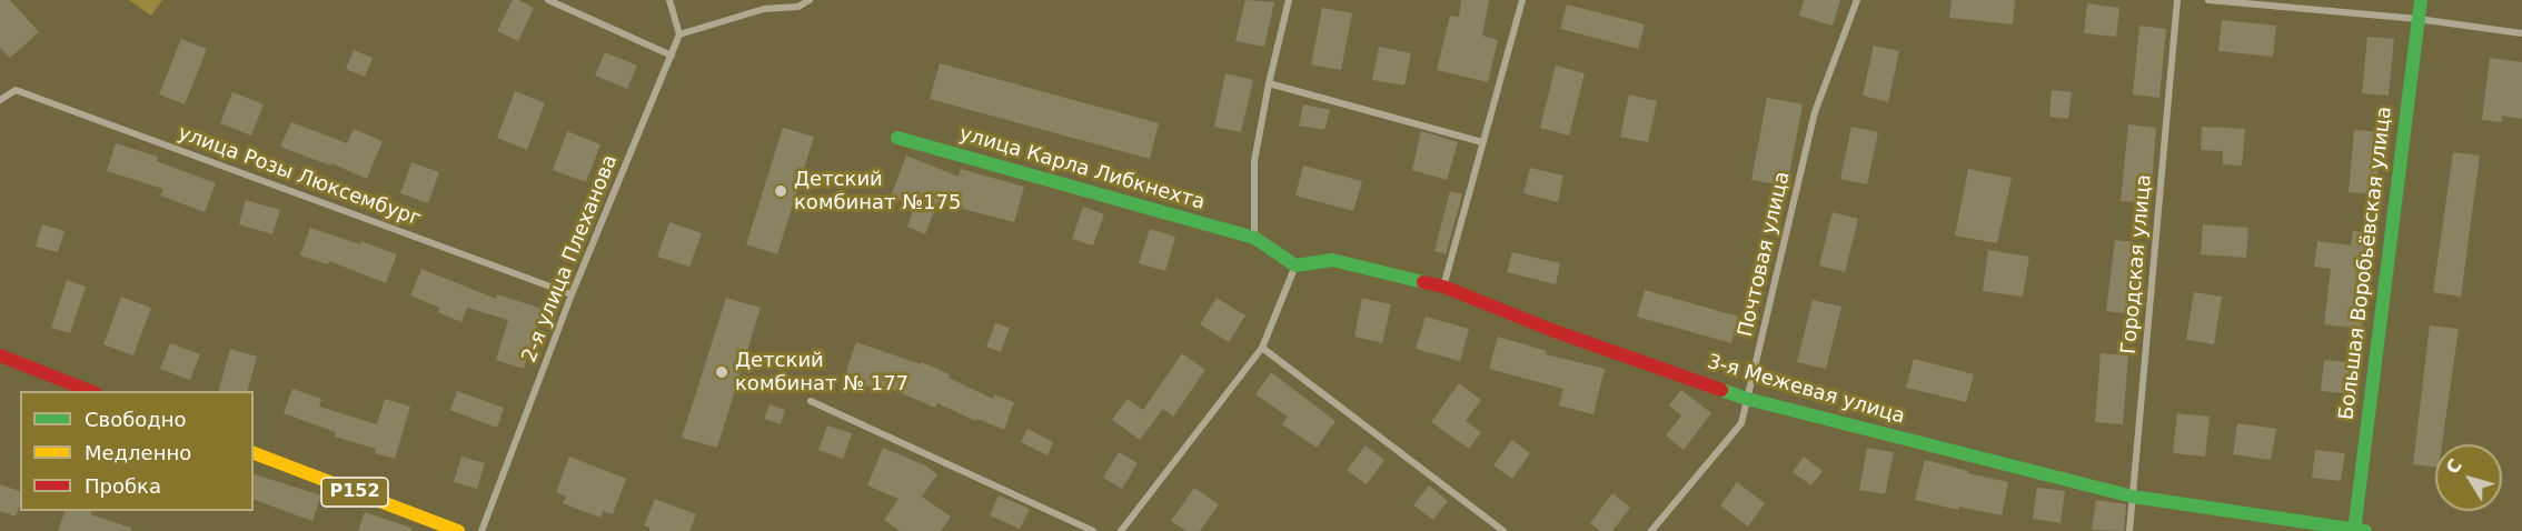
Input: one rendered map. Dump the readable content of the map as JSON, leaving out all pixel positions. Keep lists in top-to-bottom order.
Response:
{
  "streets": {
    "street": [
      "улица Карла Либкнехта",
      "улица Розы Люксембург",
      "Почтовая улица",
      "2-я улица Плеханова",
      "Большая Воробьёвская улица",
      "Городская улица",
      "3-я Межевая улица",
      "Р152"
    ]
  },
  "crossings": [
    ["улица Розы Люксембург", "2-я улица Плеханова"],
    ["Почтовая улица", "3-я Межевая улица"],
    ["Большая Воробьёвская улица", "3-я Межевая улица"],
    ["Городская улица", "3-я Межевая улица"]
  ],
  "places": ["Детский комбинат №175", "Детский комбинат № 177"],
  "legend": ["Свободно", "Медленно", "Пробка"],
  "north": "top left"
}
